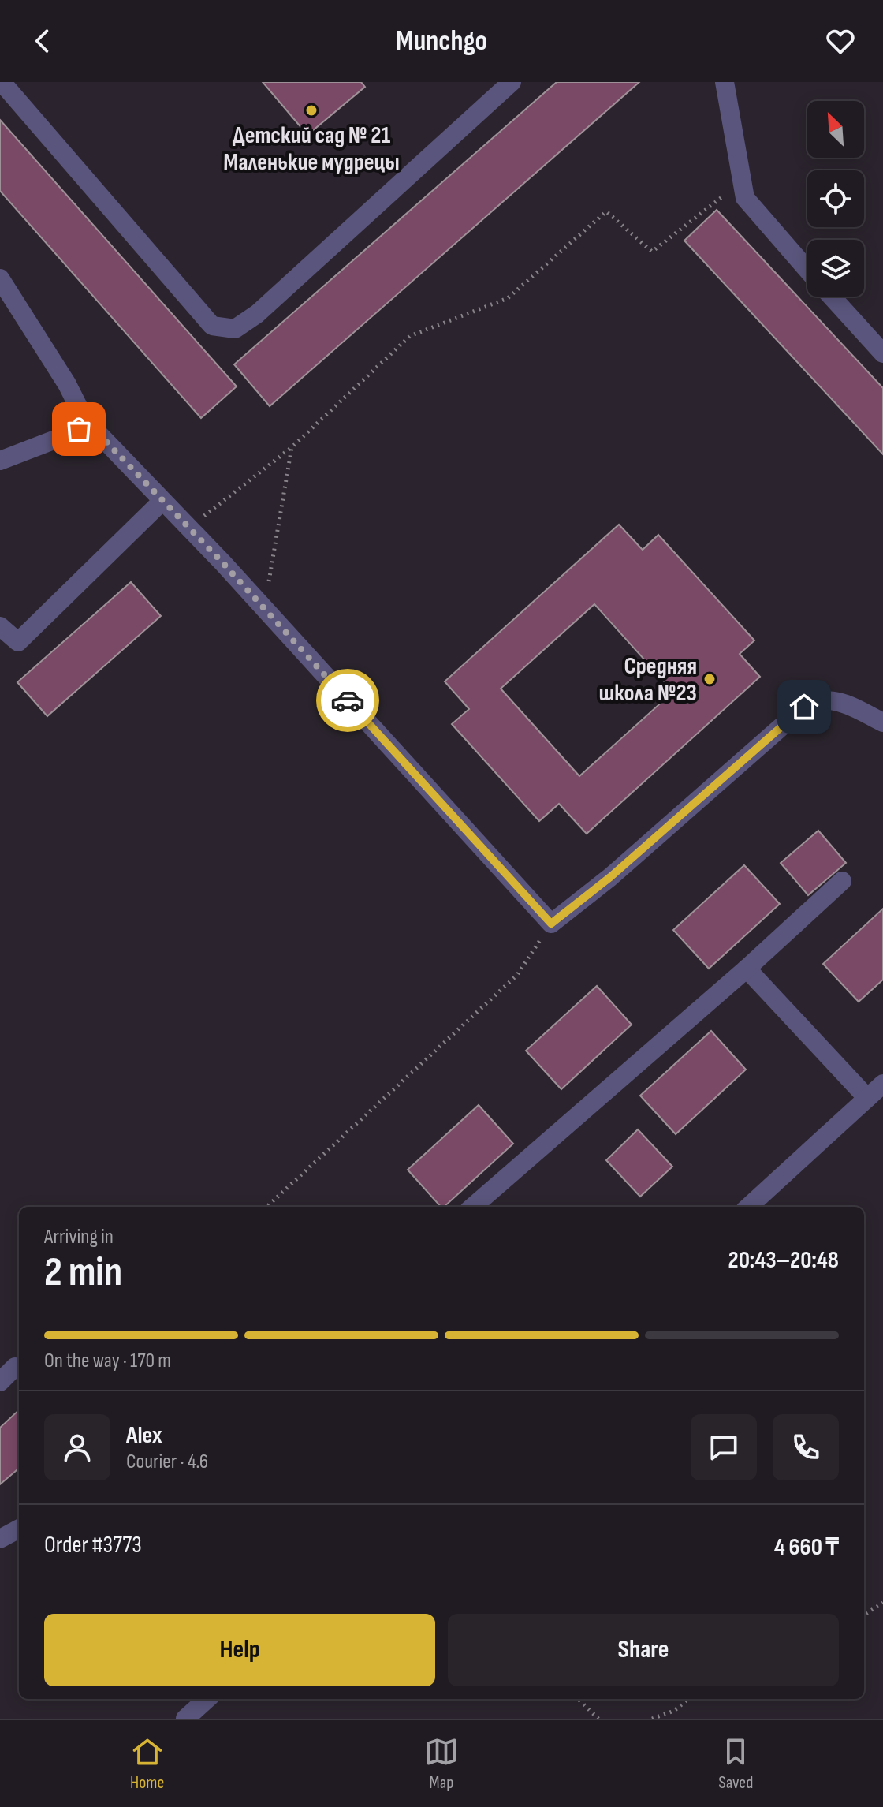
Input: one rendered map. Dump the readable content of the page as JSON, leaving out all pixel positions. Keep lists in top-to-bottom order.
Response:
{
  "places": ["Детский сад № 21 Маленькие мудрецы", "Средняя школа №23"],
  "north": "top left",
  "page": {
    "header": "Munchgo",
    "heading": ["2 min", "Arriving in", "20:43–20:48"],
    "panel": [
      "Alex",
      "Courier · 4.6",
      "Order #3773",
      "4 660 ₸"
    ],
    "bar": "On the way · 170 m",
    "buttons": ["Help", "Share"],
    "tabs": ["Home", "Map", "Saved"]
  }
}
